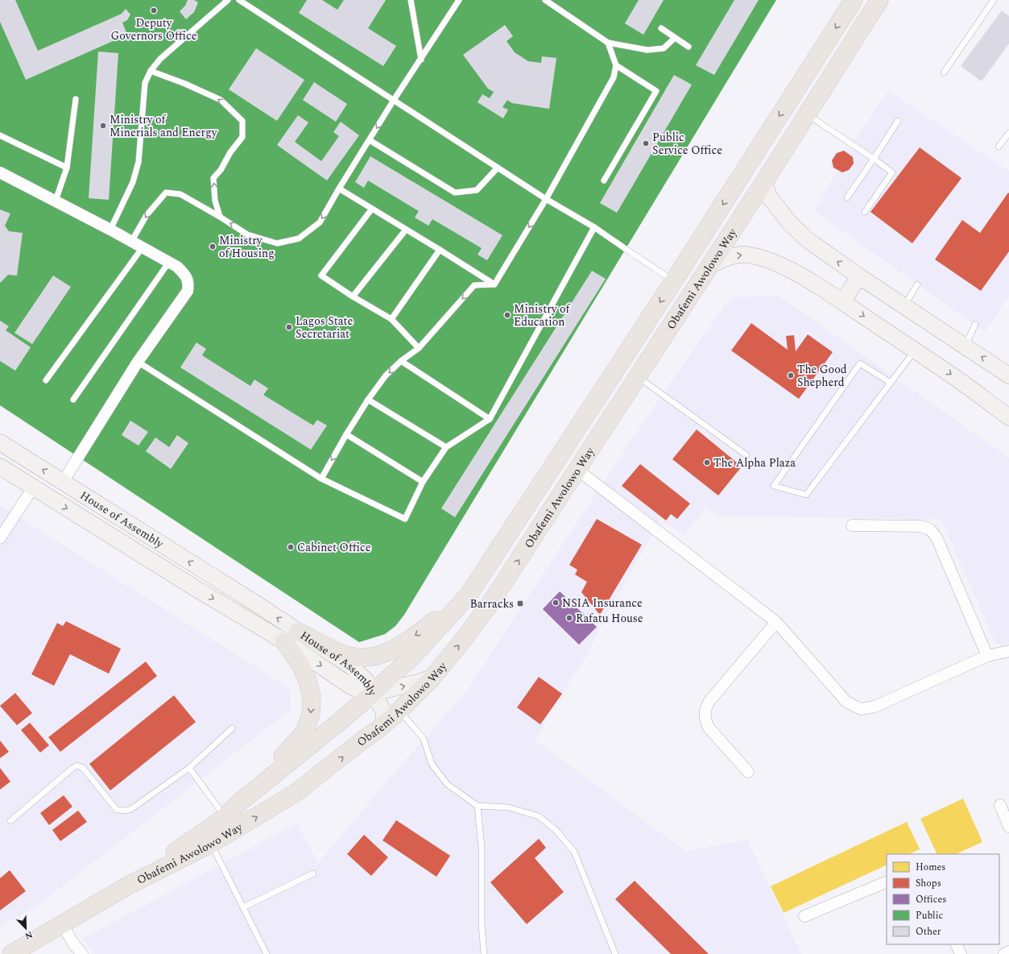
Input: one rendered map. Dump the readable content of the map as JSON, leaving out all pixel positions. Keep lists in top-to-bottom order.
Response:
{
  "streets": {
    "main road": ["Obafemi Awolowo Way"],
    "street": ["House of Assembly"]
  },
  "crossings": [
    ["Obafemi Awolowo Way", "House of Assembly"]
  ],
  "places": {
    "other": [
      "Deputy Governors Office",
      "Ministry of Minerials and Energy",
      "Public Service Office",
      "Ministry of Housing",
      "Ministry of Education",
      "Lagos State Secretariat",
      "The Good Shepherd",
      "The Alpha Plaza",
      "Cabinet Office",
      "NSIA Insurance",
      "Rafatu House"
    ],
    "transit": ["Barracks"]
  },
  "legend": [
    "Homes",
    "Shops",
    "Offices",
    "Public",
    "Other"
  ],
  "north": "bottom right"
}
